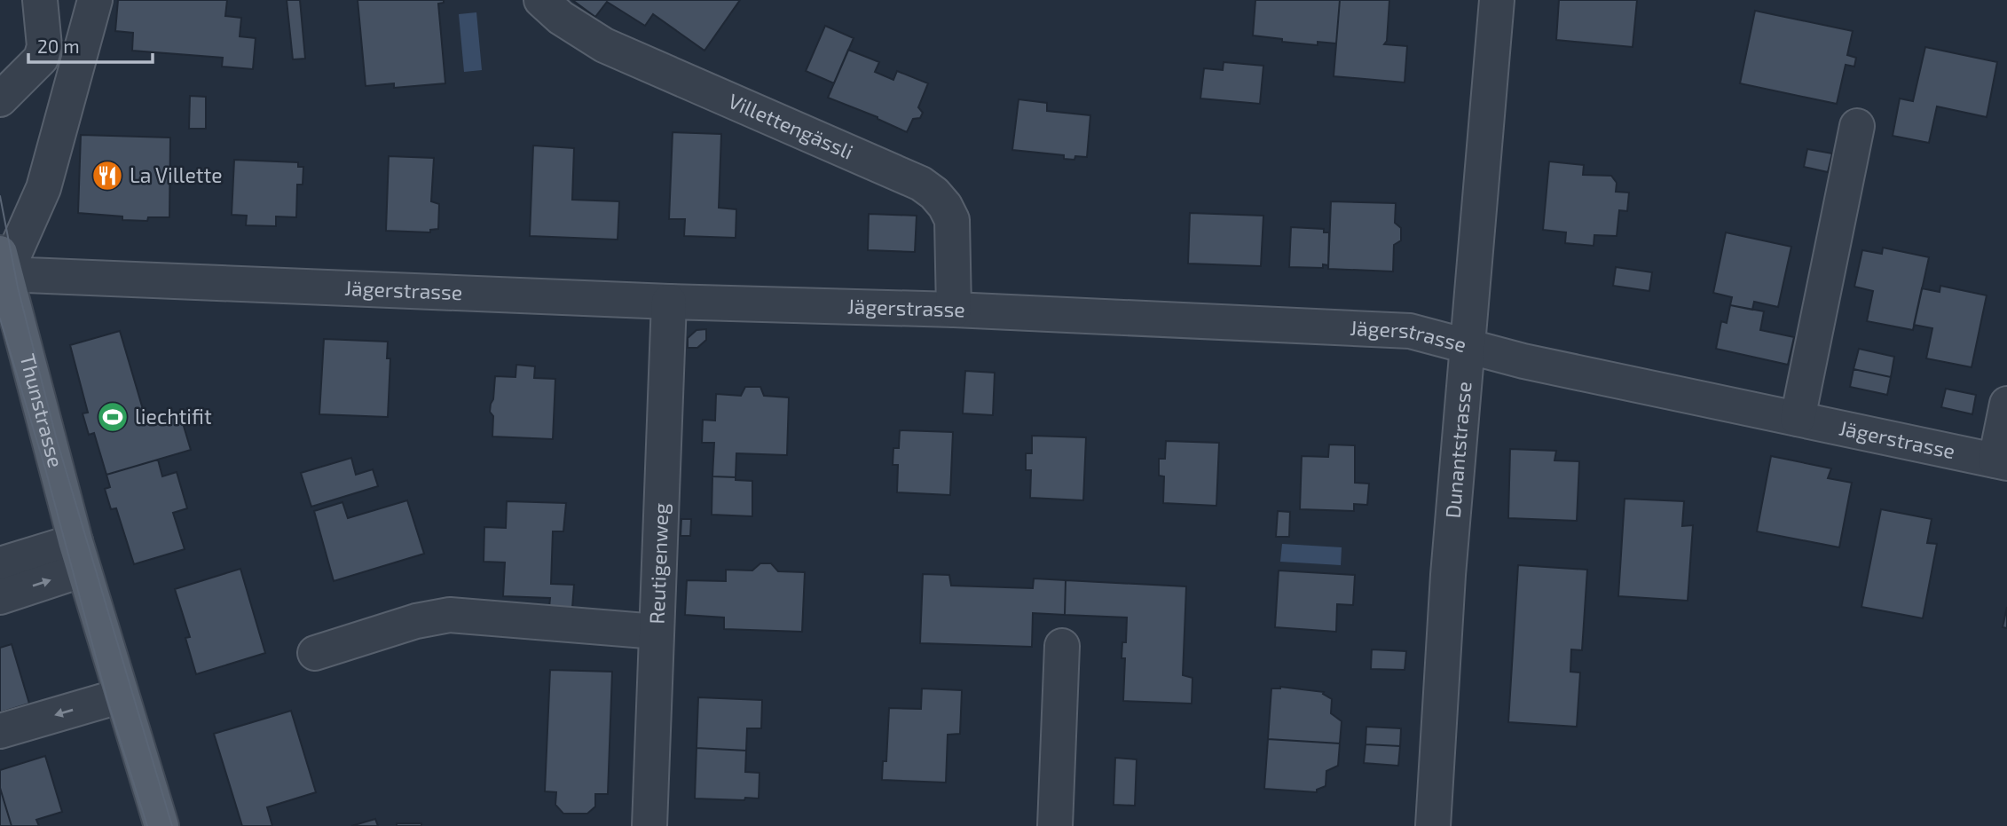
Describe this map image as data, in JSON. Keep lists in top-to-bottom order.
{
  "streets": {
    "main road": ["Thunstrasse"],
    "street": [
      "Villettengässli",
      "Jägerstrasse",
      "Dunantstrasse",
      "Reutigenweg"
    ]
  },
  "crossings": [
    ["Villettengässli", "Jägerstrasse"],
    ["Jägerstrasse", "Thunstrasse"],
    ["Jägerstrasse", "Dunantstrasse"],
    ["Jägerstrasse", "Reutigenweg"]
  ],
  "places": {
    "restaurant": ["La Villette"],
    "sports": ["liechtifit"]
  },
  "scale_bar": "20 m"
}
